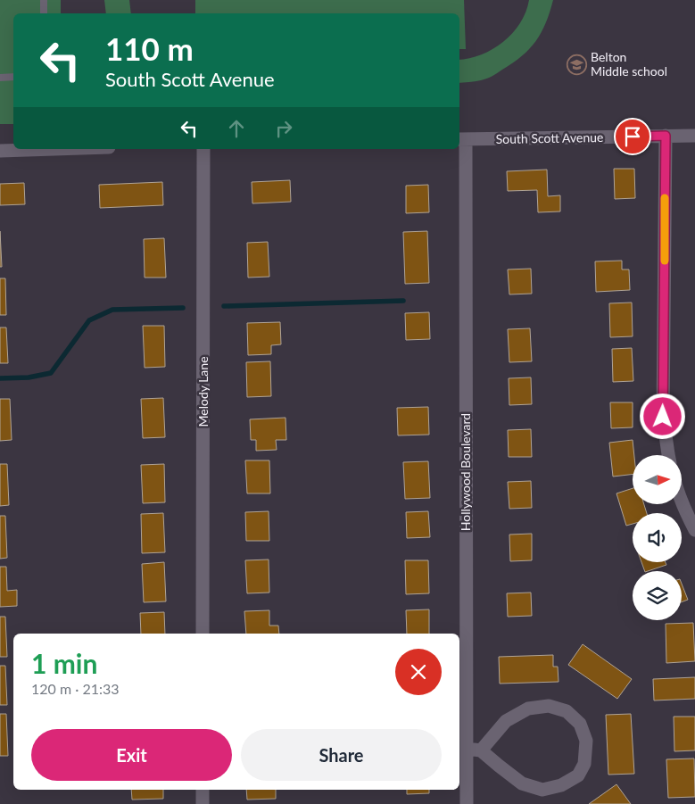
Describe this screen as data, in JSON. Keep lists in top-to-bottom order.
{
  "streets": {
    "street": ["South Scott Avenue", "Melody Lane", "Hollywood Boulevard"]
  },
  "crossings": [
    ["South Scott Avenue", "Hollywood Boulevard"]
  ],
  "places": {
    "school or university": ["Belton Middle school"]
  },
  "north": "right",
  "page": {
    "turn": ["110 m", "South Scott Avenue"],
    "heading": ["1 min", "120 m · 21:33"],
    "buttons": ["Exit", "Share"]
  }
}
